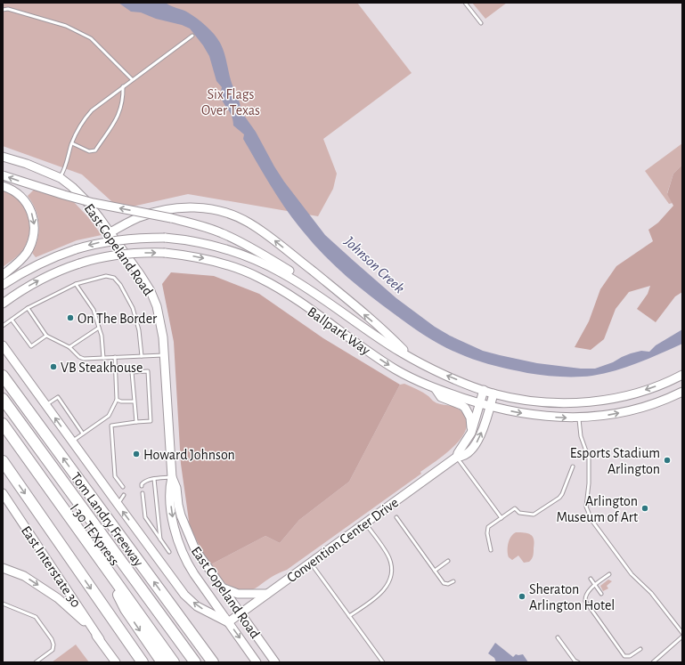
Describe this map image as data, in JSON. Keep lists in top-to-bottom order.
{
  "streets": {
    "highway": ["Tom Landry Freeway", "I 30 TEXpress"],
    "main road": [
      "East Copeland Road",
      "Ballpark Way",
      "Convention Center Drive",
      "East Interstate 30"
    ]
  },
  "crossings": [
    ["East Copeland Road", "Convention Center Drive"],
    ["Ballpark Way", "Convention Center Drive"]
  ],
  "water": ["Johnson Creek"],
  "parks": ["Six Flags Over Texas"],
  "places": [
    "On The Border",
    "VB Steakhouse",
    "Howard Johnson",
    "Esports Stadium Arlington",
    "Arlington Museum of Art",
    "Sheraton Arlington Hotel"
  ]
}
